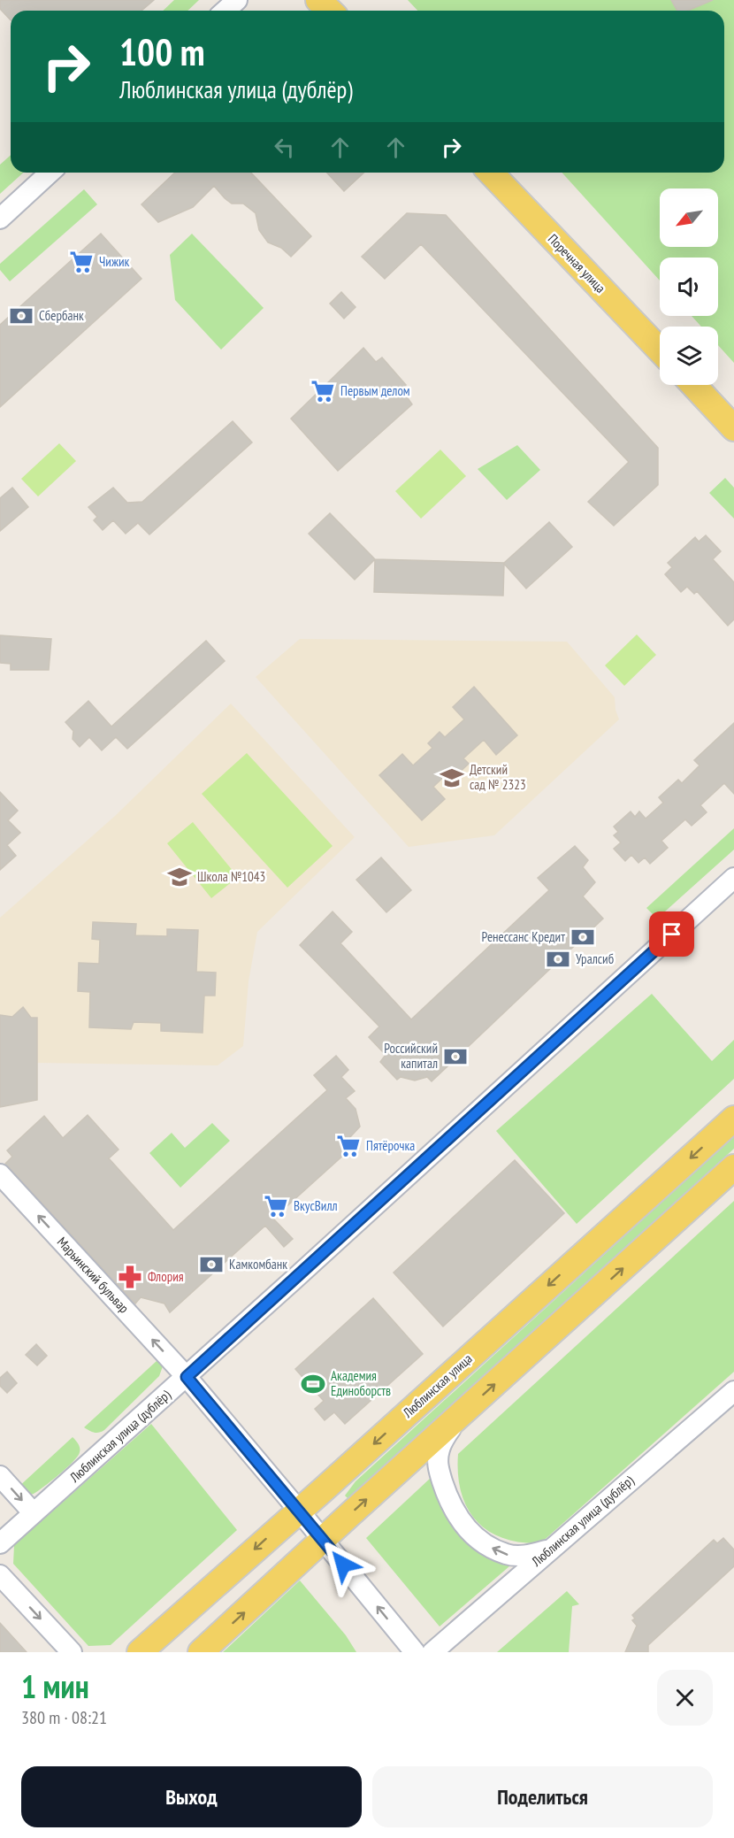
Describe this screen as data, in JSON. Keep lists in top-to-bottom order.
{
  "streets": {
    "main road": ["Поречная улица", "Люблинская улица"],
    "street": ["Марьинский бульвар", "Люблинская улица (дублёр)"]
  },
  "crossings": [
    ["Марьинский бульвар", "Люблинская улица"],
    ["Марьинский бульвар", "Люблинская улица (дублёр)"]
  ],
  "one_way": ["Марьинский бульвар"],
  "places": {
    "supermarket": [
      "Чижик",
      "Первым делом",
      "Пятёрочка",
      "ВкусВилл"
    ],
    "bank": [
      "Сбербанк",
      "Ренессанс Кредит",
      "Уралсиб",
      "Российский капитал",
      "Камкомбанк"
    ],
    "school or university": ["Детский сад № 2323", "Школа №1043"],
    "pharmacy": ["Флория"],
    "sports": ["Академия Единоборств"]
  },
  "north": "bottom left",
  "page": {
    "turn": ["100 m", "Люблинская улица (дублёр)"],
    "heading": ["1 мин", "380 m · 08:21"],
    "buttons": ["Выход", "Поделиться"]
  }
}
